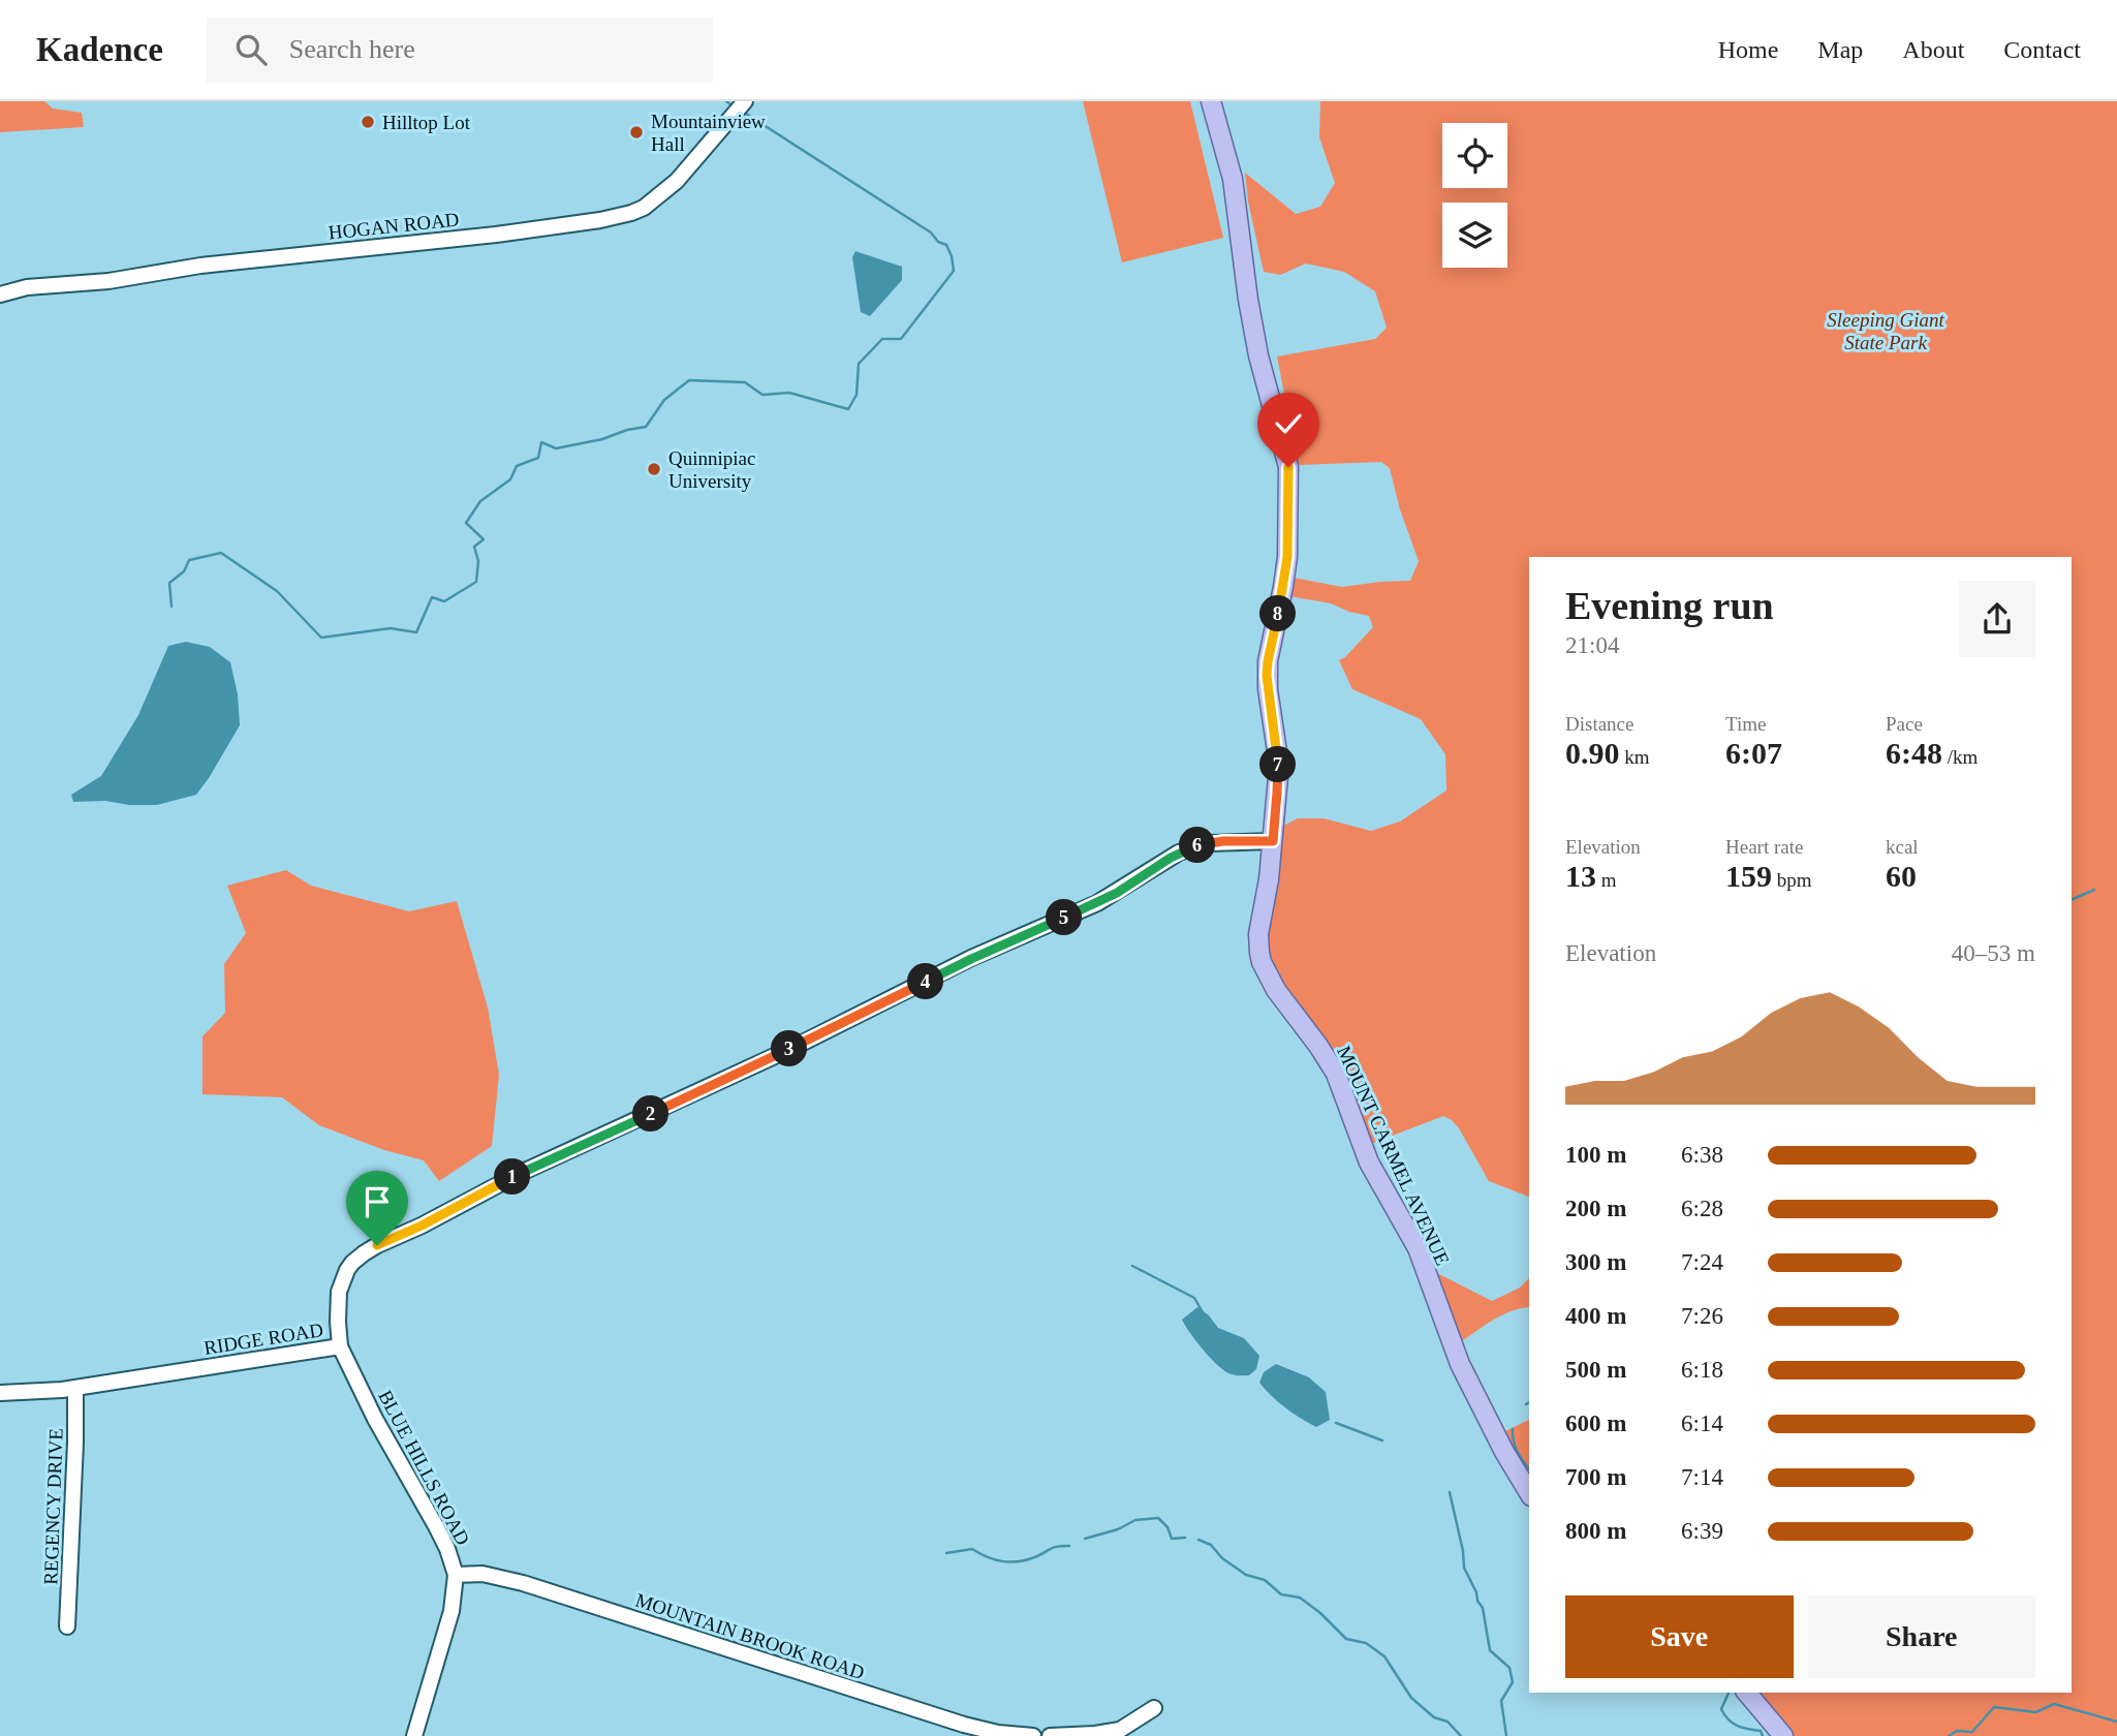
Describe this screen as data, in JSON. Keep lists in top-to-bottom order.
{
  "streets": {
    "main road": ["MOUNT CARMEL AVENUE"],
    "street": [
      "HOGAN ROAD",
      "RIDGE ROAD",
      "BLUE HILLS ROAD",
      "REGENCY DRIVE",
      "MOUNTAIN BROOK ROAD"
    ]
  },
  "crossings": [
    ["MOUNT CARMEL AVENUE", "RIDGE ROAD"],
    ["RIDGE ROAD", "BLUE HILLS ROAD"],
    ["RIDGE ROAD", "REGENCY DRIVE"],
    ["BLUE HILLS ROAD", "MOUNTAIN BROOK ROAD"]
  ],
  "parks": ["Sleeping Giant State Park"],
  "places": ["Hilltop Lot", "Mountainview Hall", "Quinnipiac University"],
  "page": {
    "header": "Kadence",
    "search": "Search here",
    "nav": [
      "Home",
      "Map",
      "About",
      "Contact"
    ],
    "heading": ["Evening run", "21:04"],
    "pins": [
      "8",
      "7",
      "6",
      "5",
      "4",
      "3",
      "2",
      "1"
    ],
    "stats": [
      ["Distance", "0.90 km"],
      ["Time", "6:07"],
      ["Pace", "6:48 /km"],
      ["Elevation", "13 m"],
      ["Heart rate", "159 bpm"],
      ["kcal", "60"]
    ],
    "chart": ["Elevation", "40–53 m"],
    "list": [
      {
        "name": "100 m",
        "note": "6:38"
      },
      {
        "name": "200 m",
        "note": "6:28"
      },
      {
        "name": "300 m",
        "note": "7:24"
      },
      {
        "name": "400 m",
        "note": "7:26"
      },
      {
        "name": "500 m",
        "note": "6:18"
      },
      {
        "name": "600 m",
        "note": "6:14"
      },
      {
        "name": "700 m",
        "note": "7:14"
      },
      {
        "name": "800 m",
        "note": "6:39"
      }
    ],
    "buttons": ["Save", "Share"]
  }
}
